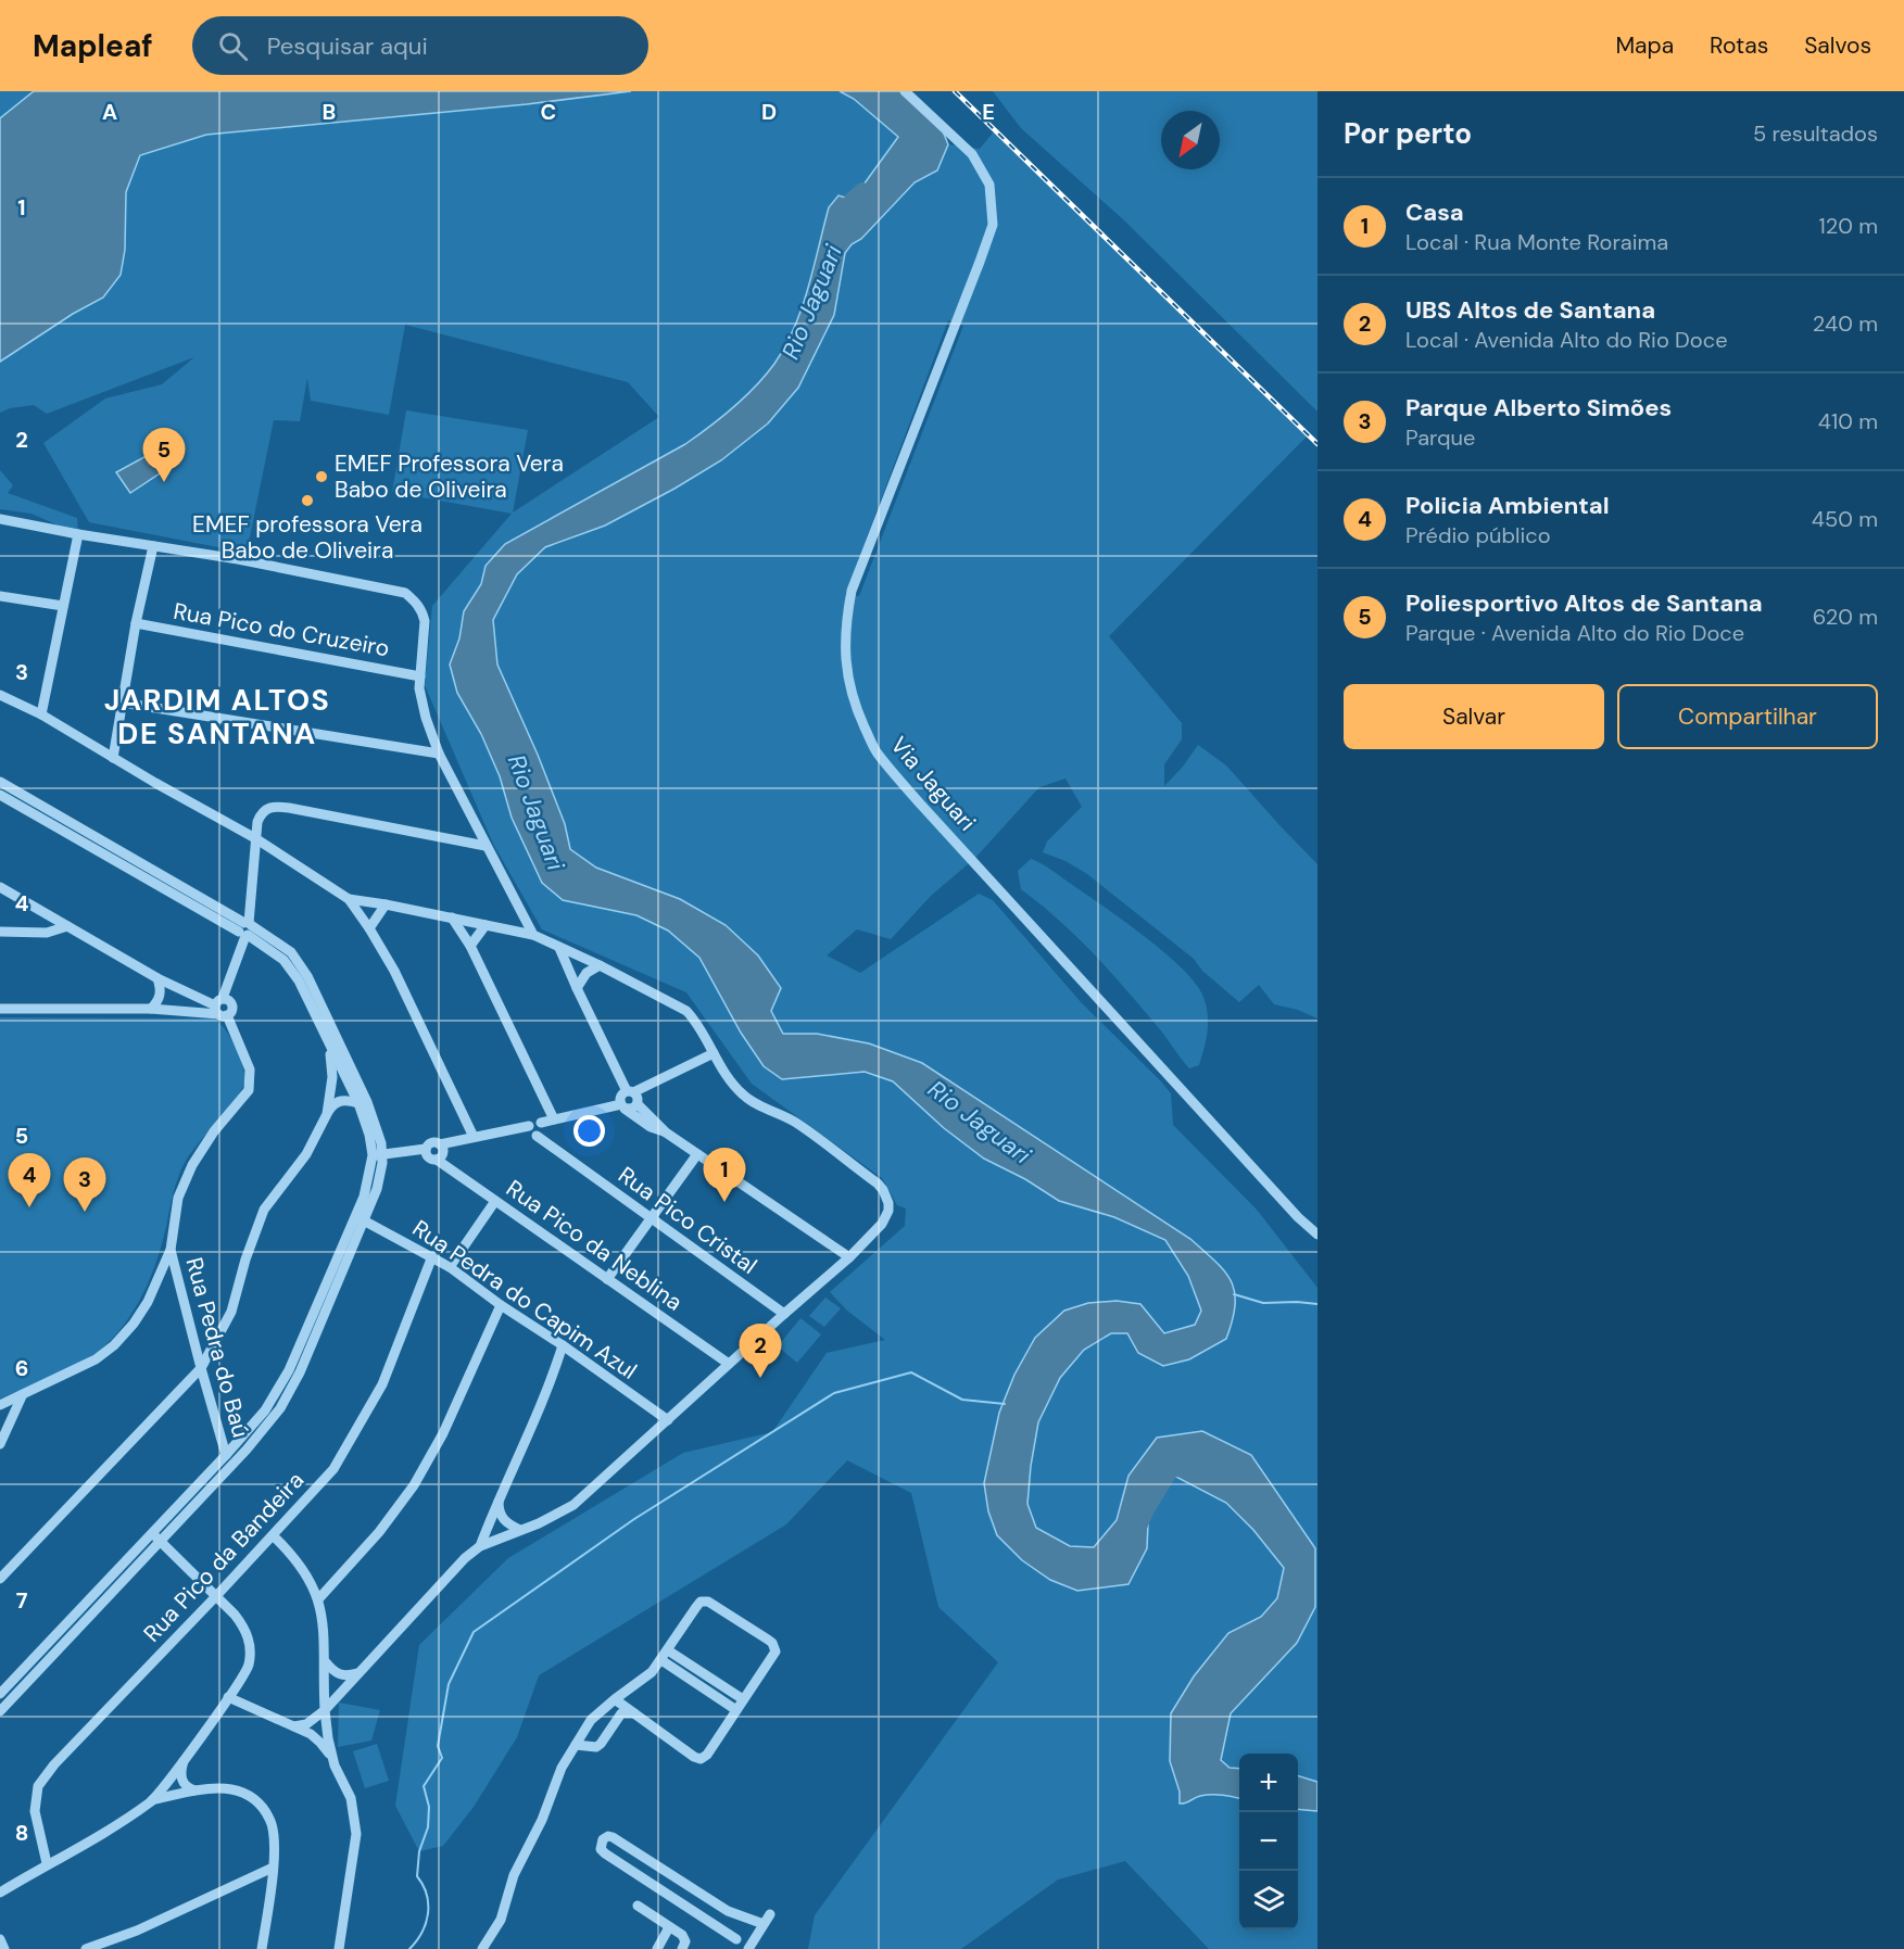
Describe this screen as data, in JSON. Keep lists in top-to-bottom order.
{
  "streets": {
    "street": [
      "Rua Pico do Cruzeiro",
      "Via Jaguari",
      "Rua Pico Cristal",
      "Rua Pico da Neblina",
      "Rua Pedra do Capim Azul",
      "Rua Pedra do Baú",
      "Rua Pico da Bandeira"
    ]
  },
  "crossings": [
    ["Rua Pedra do Capim Azul", "Rua Pico da Bandeira"]
  ],
  "districts": ["JARDIM ALTOS DE SANTANA"],
  "water": ["Rio Jaguari"],
  "places": ["EMEF Professora Vera Babo de Oliveira", "EMEF professora Vera Babo de Oliveira"],
  "north": "bottom left",
  "page": {
    "header": "Mapleaf",
    "search": "Pesquisar aqui",
    "nav": ["Mapa", "Rotas", "Salvos"],
    "heading": ["Por perto", "5 resultados"],
    "list": [
      {
        "mark": "1",
        "name": "Casa",
        "note": "Local · Rua Monte Roraima",
        "value": "120 m"
      },
      {
        "mark": "2",
        "name": "UBS Altos de Santana",
        "note": "Local · Avenida Alto do Rio Doce",
        "value": "240 m"
      },
      {
        "mark": "3",
        "name": "Parque Alberto Simões",
        "note": "Parque",
        "value": "410 m"
      },
      {
        "mark": "4",
        "name": "Policia Ambiental",
        "note": "Prédio público",
        "value": "450 m"
      },
      {
        "mark": "5",
        "name": "Poliesportivo Altos de Santana",
        "note": "Parque · Avenida Alto do Rio Doce",
        "value": "620 m"
      }
    ],
    "pins": [
      "5",
      "1",
      "4",
      "3",
      "2"
    ],
    "buttons": ["Salvar", "Compartilhar"],
    "map_buttons": ["+", "−"]
  },
  "grid": {
    "columns": [
      "A",
      "B",
      "C",
      "D",
      "E"
    ],
    "rows": [
      "1",
      "2",
      "3",
      "4",
      "5",
      "6",
      "7",
      "8"
    ]
  }
}
